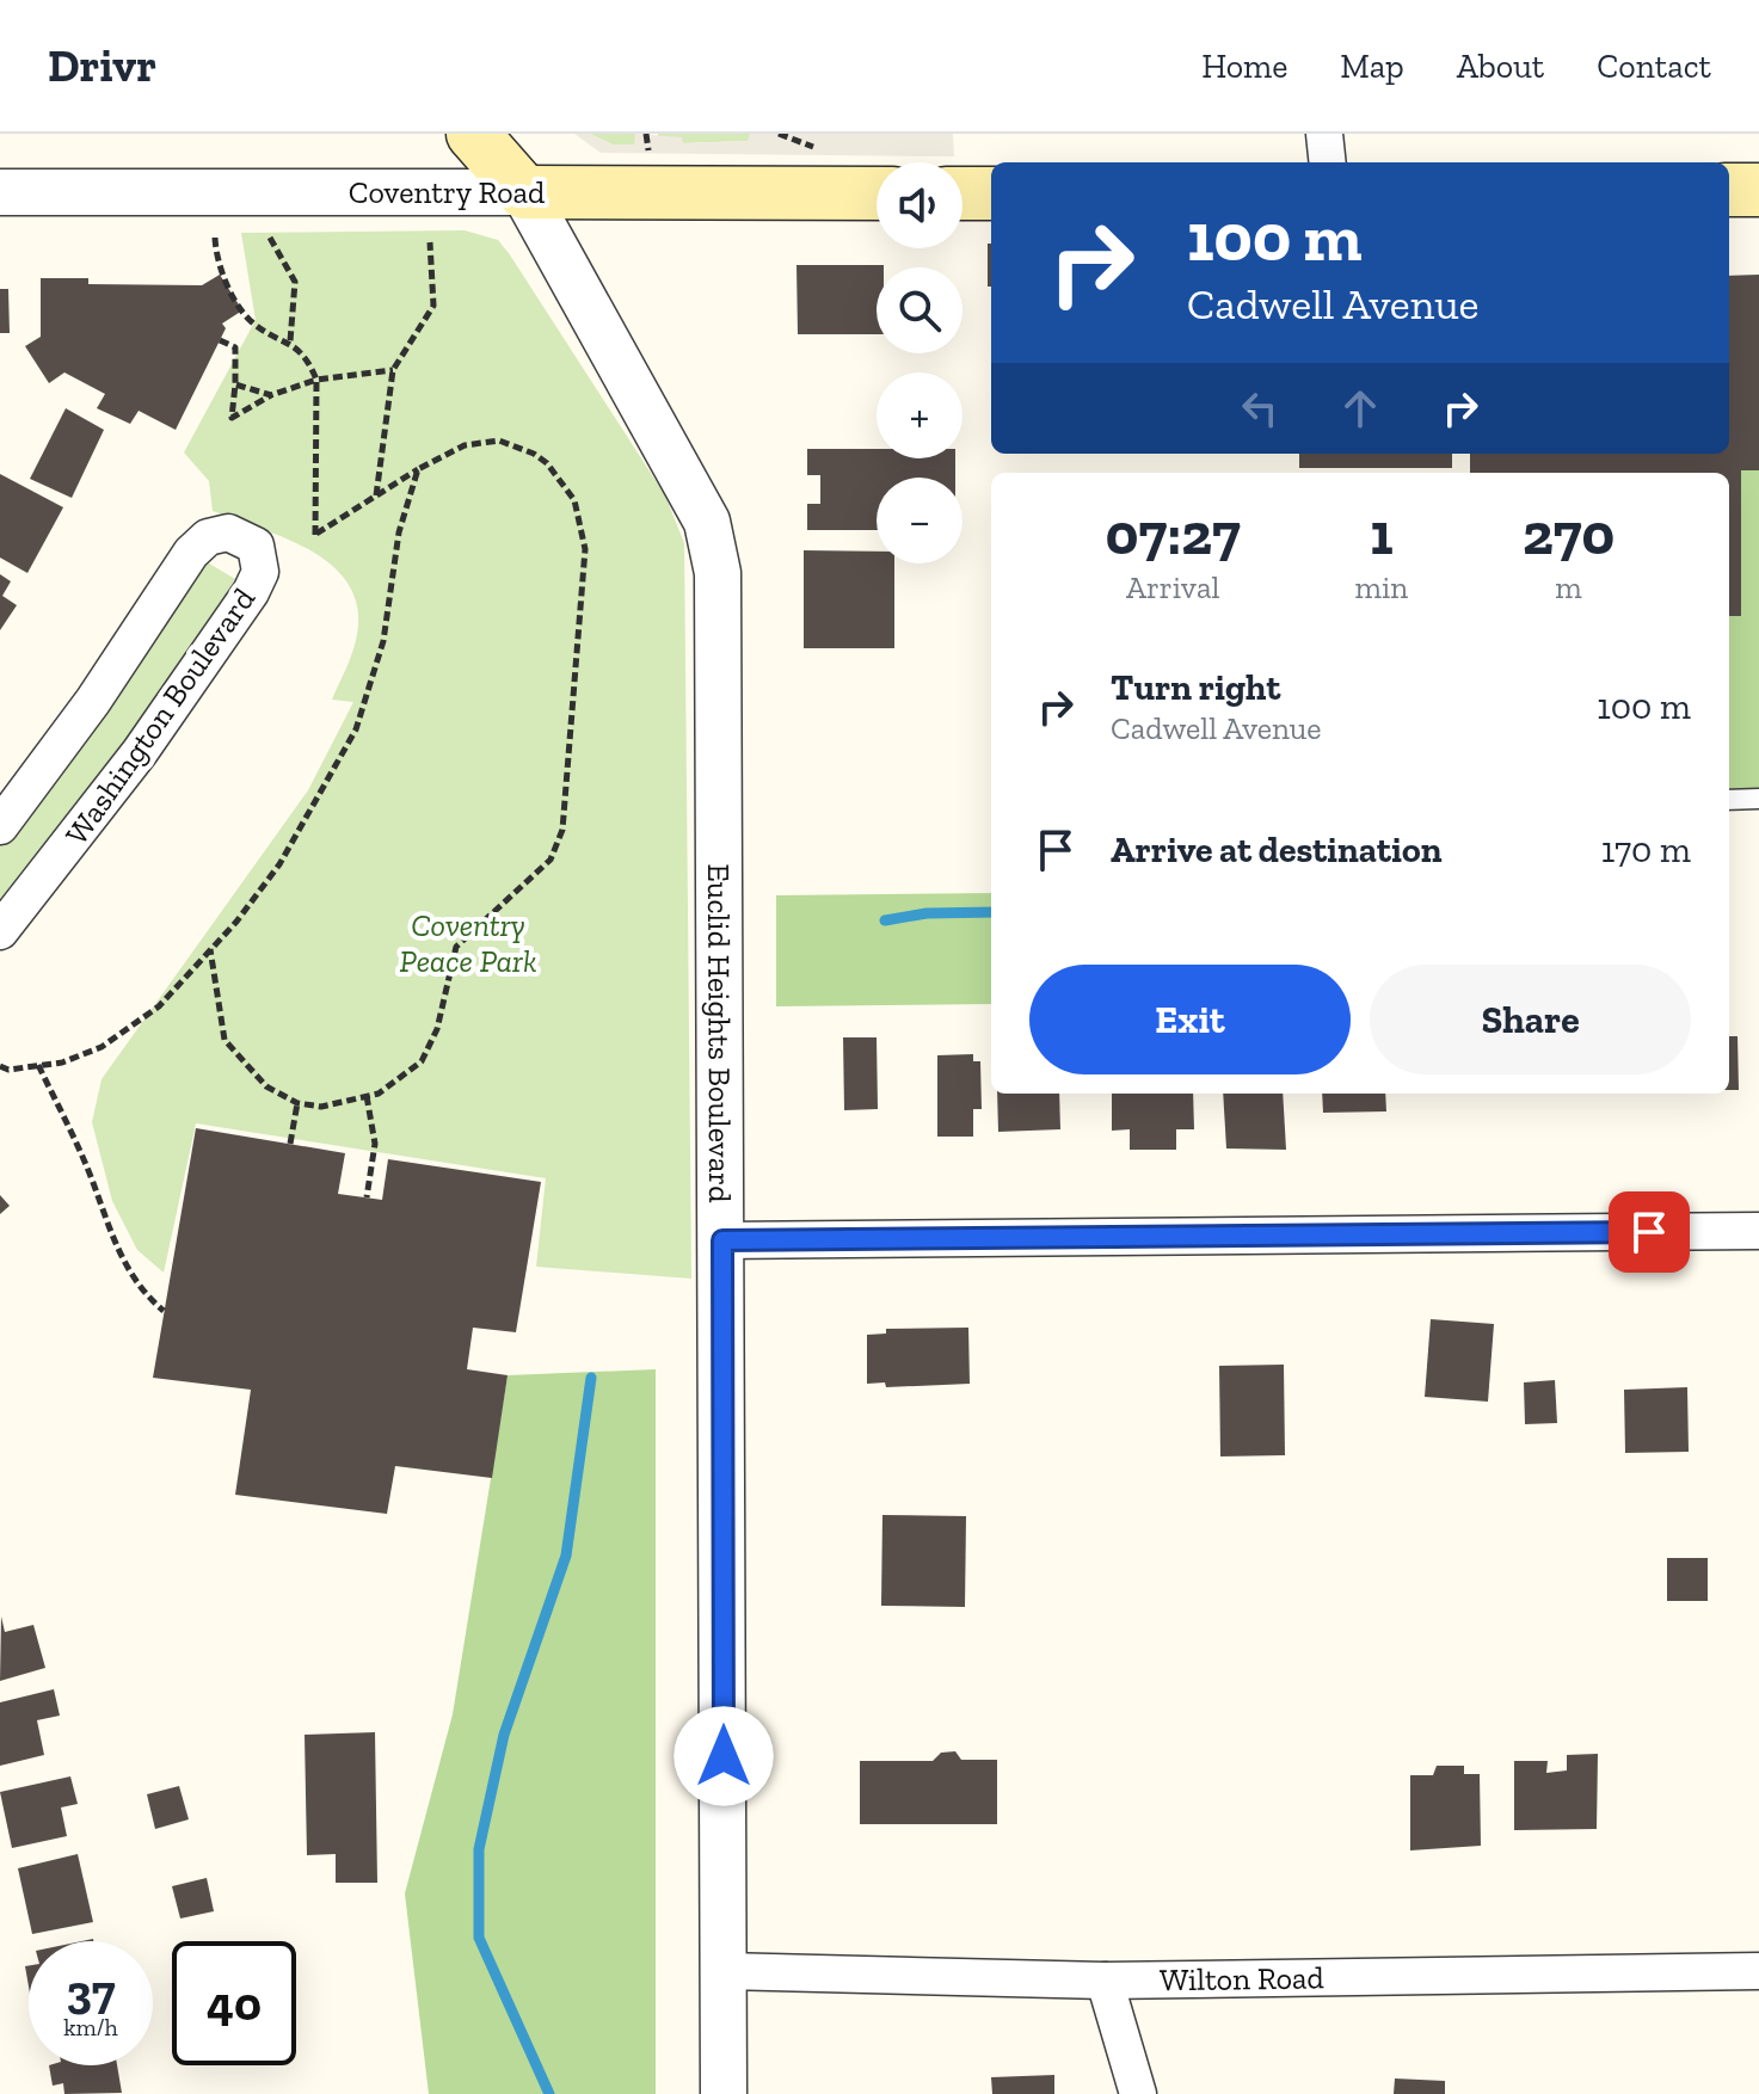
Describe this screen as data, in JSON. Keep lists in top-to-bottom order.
{
  "streets": {
    "main road": ["Coventry Road", "Euclid Heights Boulevard"],
    "street": ["Washington Boulevard", "Wilton Road"]
  },
  "crossings": [
    ["Coventry Road", "Euclid Heights Boulevard"],
    ["Euclid Heights Boulevard", "Wilton Road"]
  ],
  "parks": ["Coventry Peace Park"],
  "page": {
    "header": "Drivr",
    "nav": [
      "Home",
      "Map",
      "About",
      "Contact"
    ],
    "map_buttons": ["+", "−"],
    "turn": ["100 m", "Cadwell Avenue"],
    "eta": [
      "07:27",
      "Arrival",
      "1",
      "min",
      "270",
      "m"
    ],
    "list": [
      {
        "name": "Turn right",
        "note": "Cadwell Avenue",
        "value": "100 m"
      },
      {
        "name": "Arrive at destination",
        "value": "170 m"
      }
    ],
    "buttons": ["Exit", "Share"],
    "speed": "37 km/h",
    "limit": "40"
  }
}
